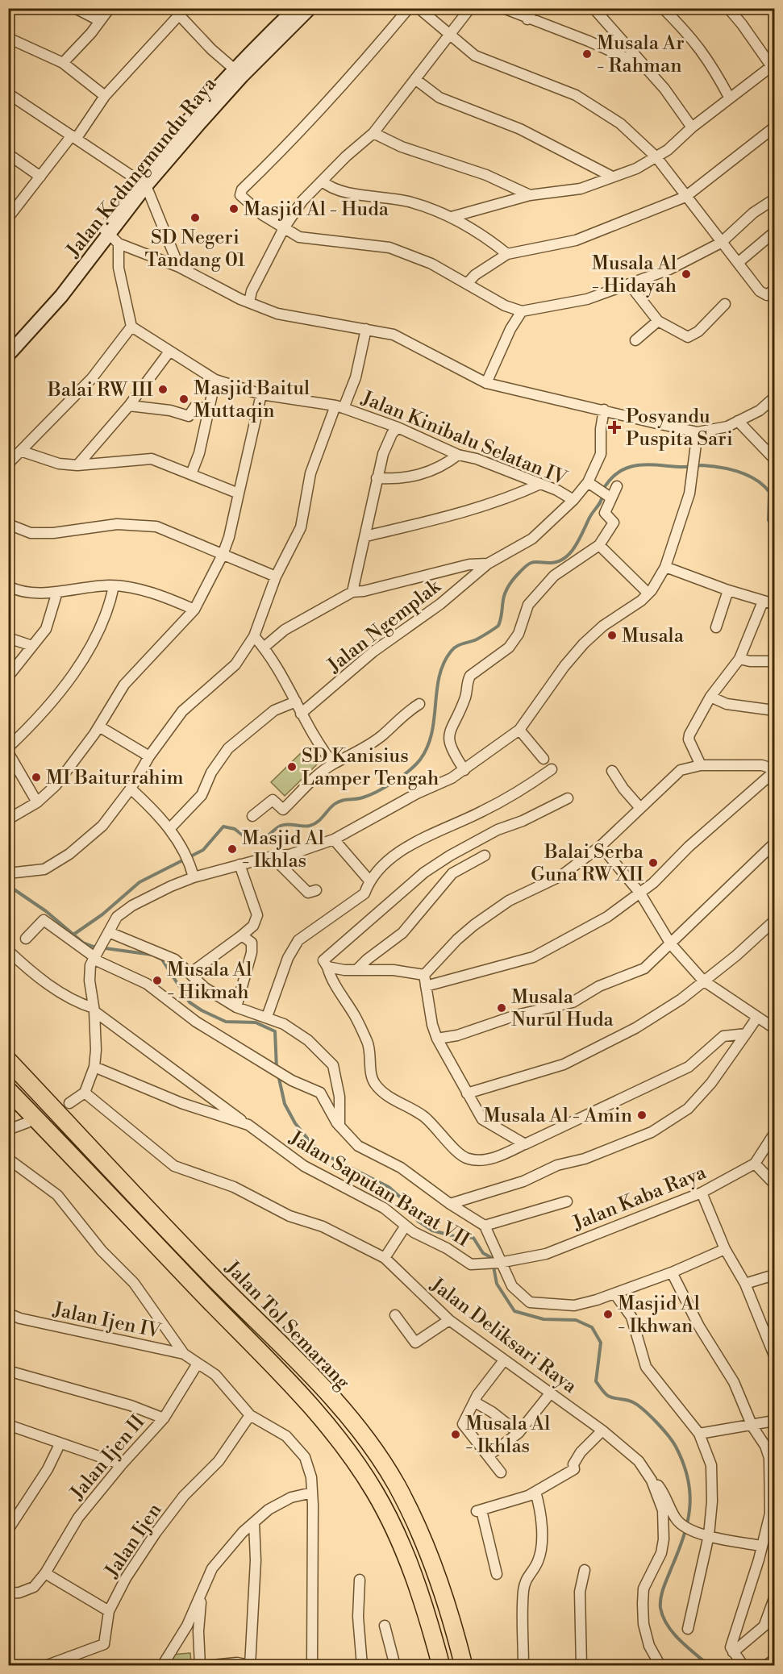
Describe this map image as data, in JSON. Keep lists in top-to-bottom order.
{
  "streets": {
    "highway": ["Jalan Tol Semarang"],
    "main road": ["Jalan Kedungmundu Raya"],
    "street": [
      "Jalan Kinibalu Selatan IV",
      "Jalan Ngemplak",
      "Jalan Saputan Barat VII",
      "Jalan Kaba Raya",
      "Jalan Ijen IV",
      "Jalan Deliksari Raya",
      "Jalan Ijen II",
      "Jalan Ijen"
    ]
  },
  "crossings": [
    ["Jalan Kinibalu Selatan IV", "Jalan Ngemplak"],
    ["Jalan Saputan Barat VII", "Jalan Kaba Raya"],
    ["Jalan Ijen IV", "Jalan Ijen II"]
  ],
  "places": {
    "other": [
      "Musala Ar - Rahman",
      "Masjid Al - Huda",
      "SD Negeri Tandang 01",
      "Musala Al - Hidayah",
      "Balai RW III",
      "Masjid Baitul Muttaqin",
      "Musala",
      "SD Kanisius Lamper Tengah",
      "MI Baiturrahim",
      "Masjid Al - Ikhlas",
      "Balai Serba Guna RW XII",
      "Musala Al - Hikmah",
      "Musala Nurul Huda",
      "Musala Al - Amin",
      "Masjid Al - Ikhwan",
      "Musala Al - Ikhlas"
    ],
    "health": ["Posyandu Puspita Sari"]
  }
}
